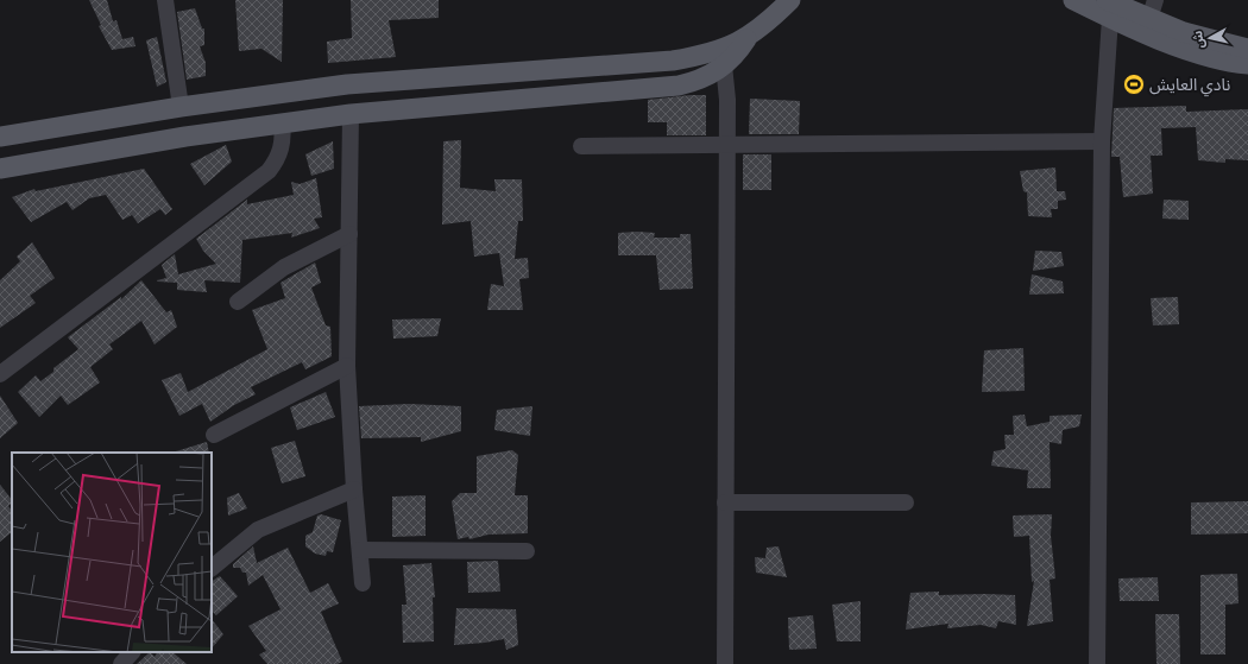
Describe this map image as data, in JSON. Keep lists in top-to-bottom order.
{
  "places": {
    "sports": ["نادي العايش"]
  },
  "north": "left"
}
